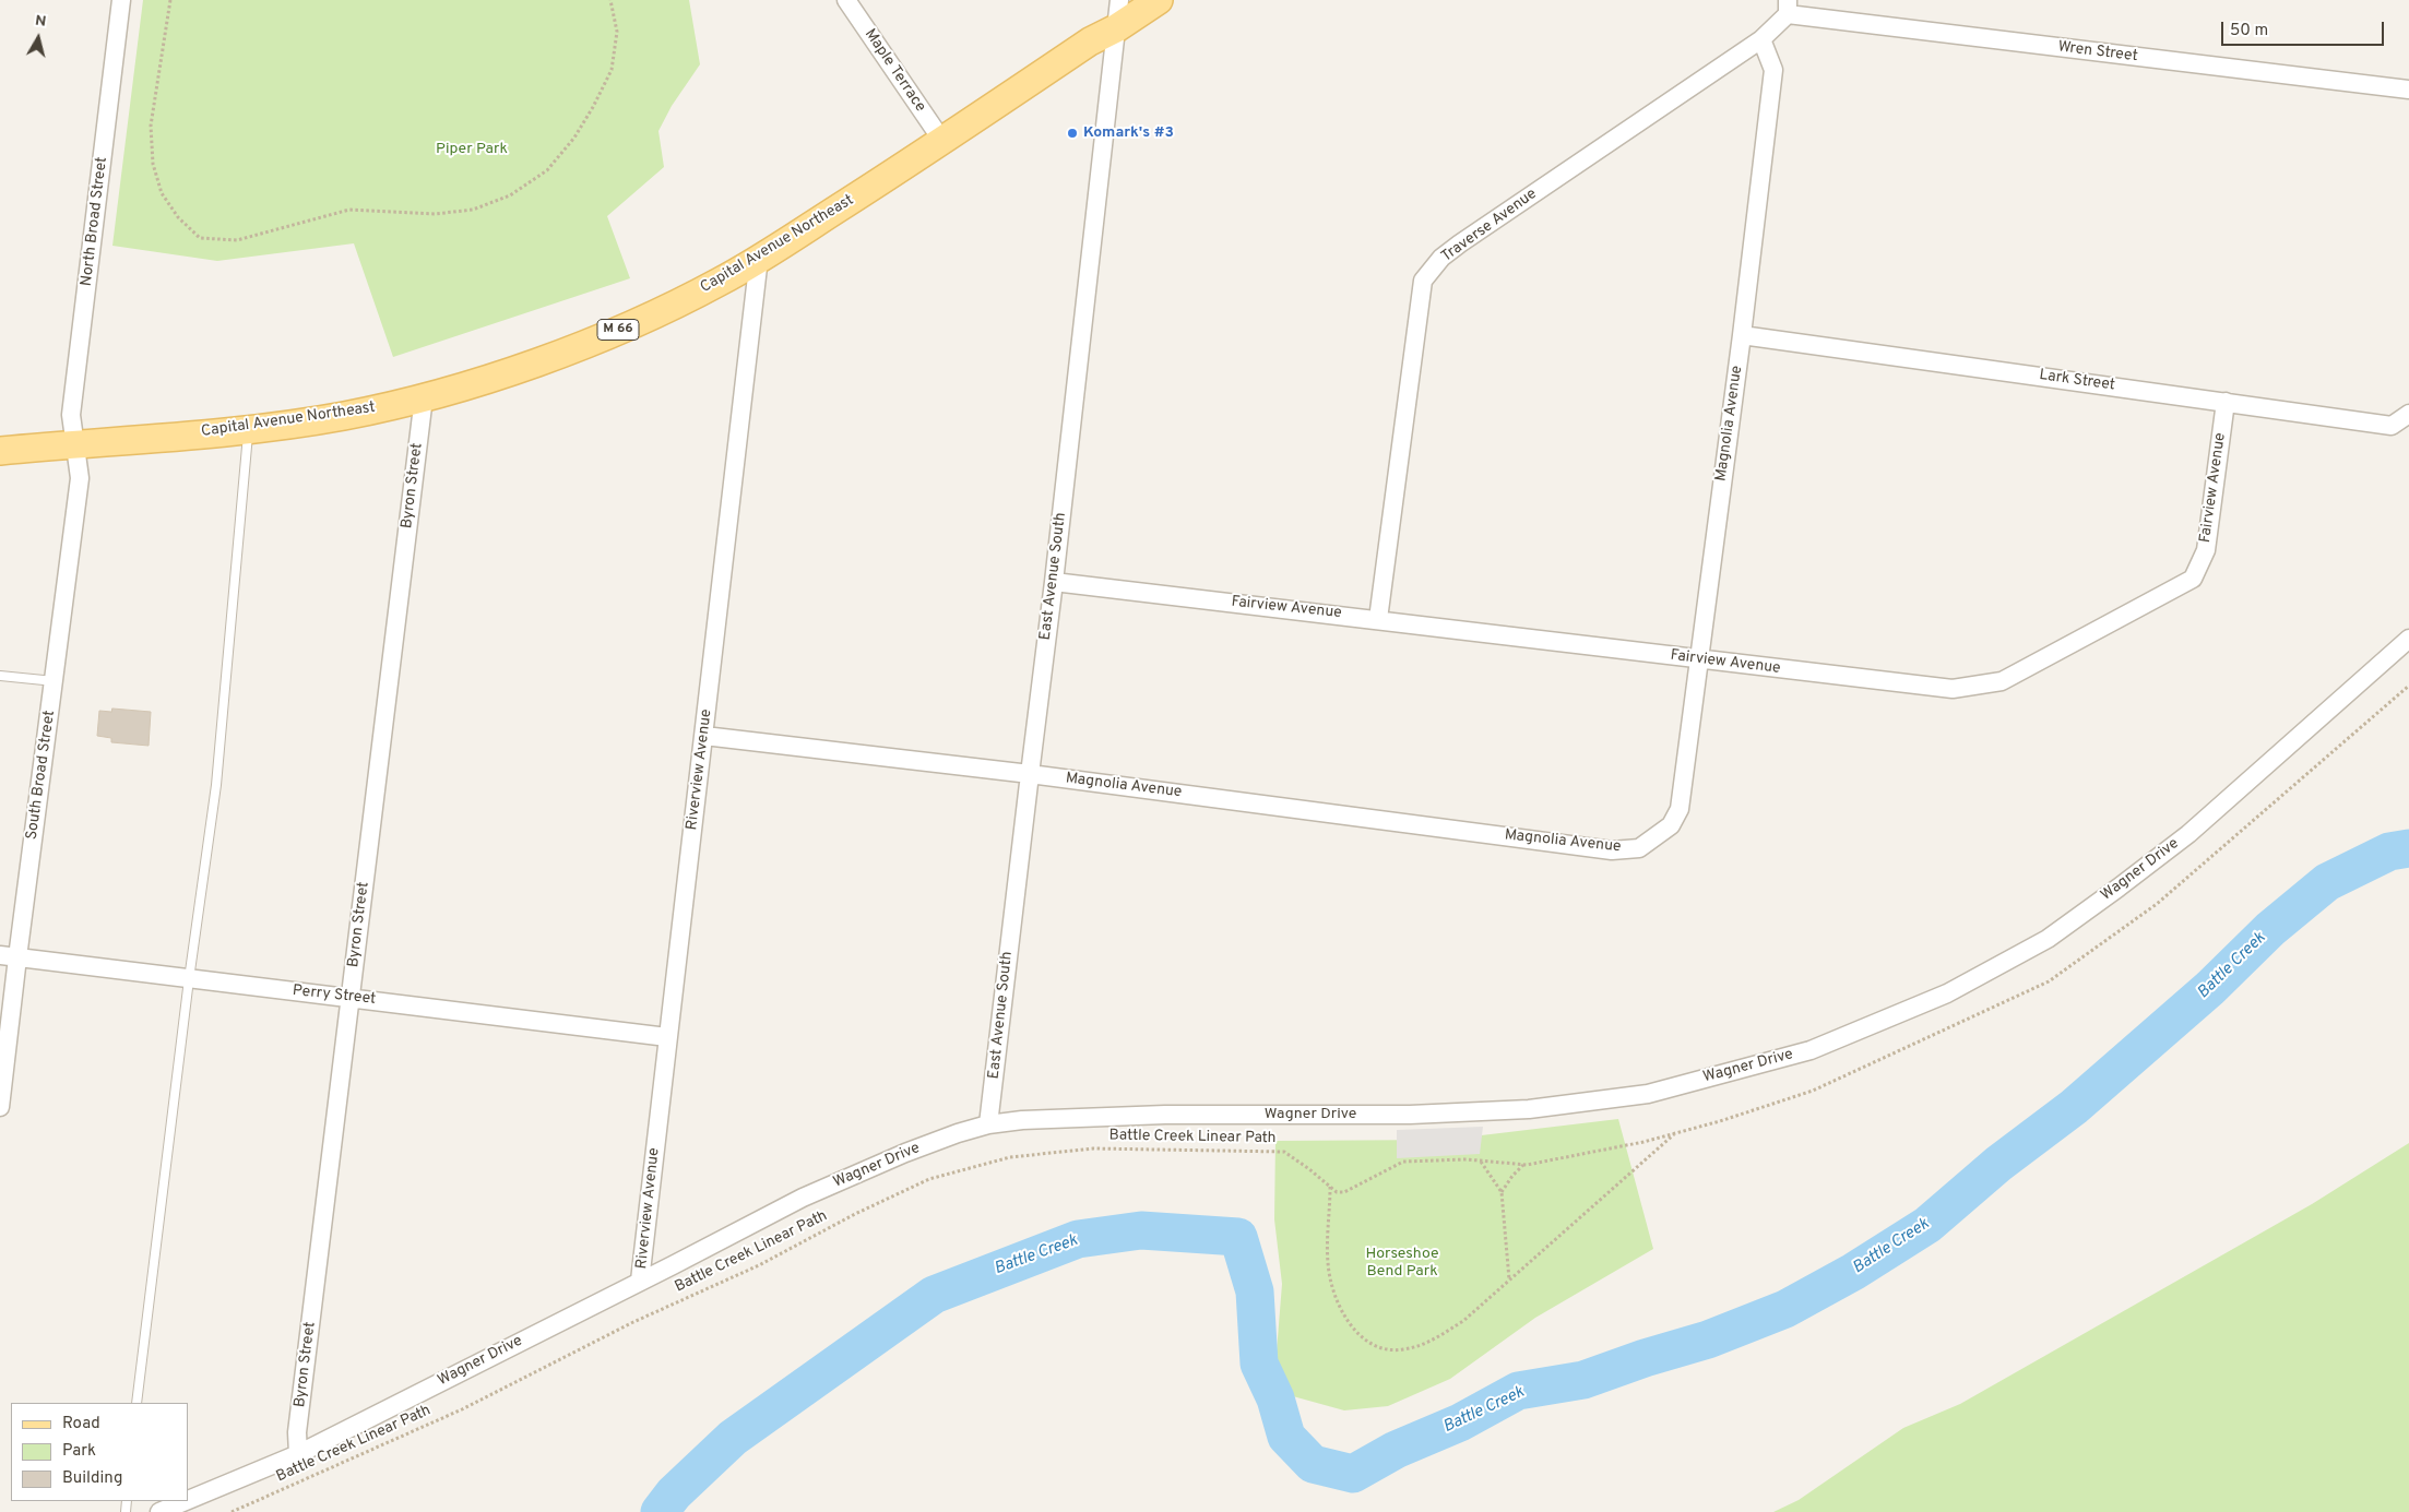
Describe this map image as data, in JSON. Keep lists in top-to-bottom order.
{
  "streets": {
    "main road": ["Capital Avenue Northeast", "M 66"],
    "street": [
      "Wren Street",
      "Maple Terrace",
      "North Broad Street",
      "Traverse Avenue",
      "Lark Street",
      "Magnolia Avenue",
      "Byron Street",
      "Fairview Avenue",
      "East Avenue South",
      "Riverview Avenue",
      "South Broad Street",
      "Wagner Drive",
      "Perry Street"
    ],
    "path": ["Battle Creek Linear Path"]
  },
  "crossings": [
    ["Maple Terrace", "Capital Avenue Northeast"],
    ["North Broad Street", "Capital Avenue Northeast"],
    ["North Broad Street", "South Broad Street"],
    ["Traverse Avenue", "Magnolia Avenue"],
    ["Traverse Avenue", "Fairview Avenue"],
    ["Capital Avenue Northeast", "Byron Street"],
    ["Capital Avenue Northeast", "East Avenue South"],
    ["Capital Avenue Northeast", "Riverview Avenue"],
    ["Capital Avenue Northeast", "South Broad Street"],
    ["Lark Street", "Magnolia Avenue"],
    ["Lark Street", "Fairview Avenue"],
    ["Magnolia Avenue", "Fairview Avenue"],
    ["Magnolia Avenue", "East Avenue South"],
    ["Magnolia Avenue", "Riverview Avenue"],
    ["Byron Street", "Wagner Drive"],
    ["Byron Street", "Perry Street"],
    ["Fairview Avenue", "East Avenue South"],
    ["East Avenue South", "Wagner Drive"],
    ["Riverview Avenue", "Wagner Drive"],
    ["Riverview Avenue", "Perry Street"],
    ["South Broad Street", "Perry Street"]
  ],
  "water": ["Battle Creek"],
  "parks": ["Piper Park", "Horseshoe Bend Park"],
  "places": ["Komark's #3"],
  "legend": ["Road", "Park", "Building"],
  "scale_bar": "50 m",
  "north": "top"
}
